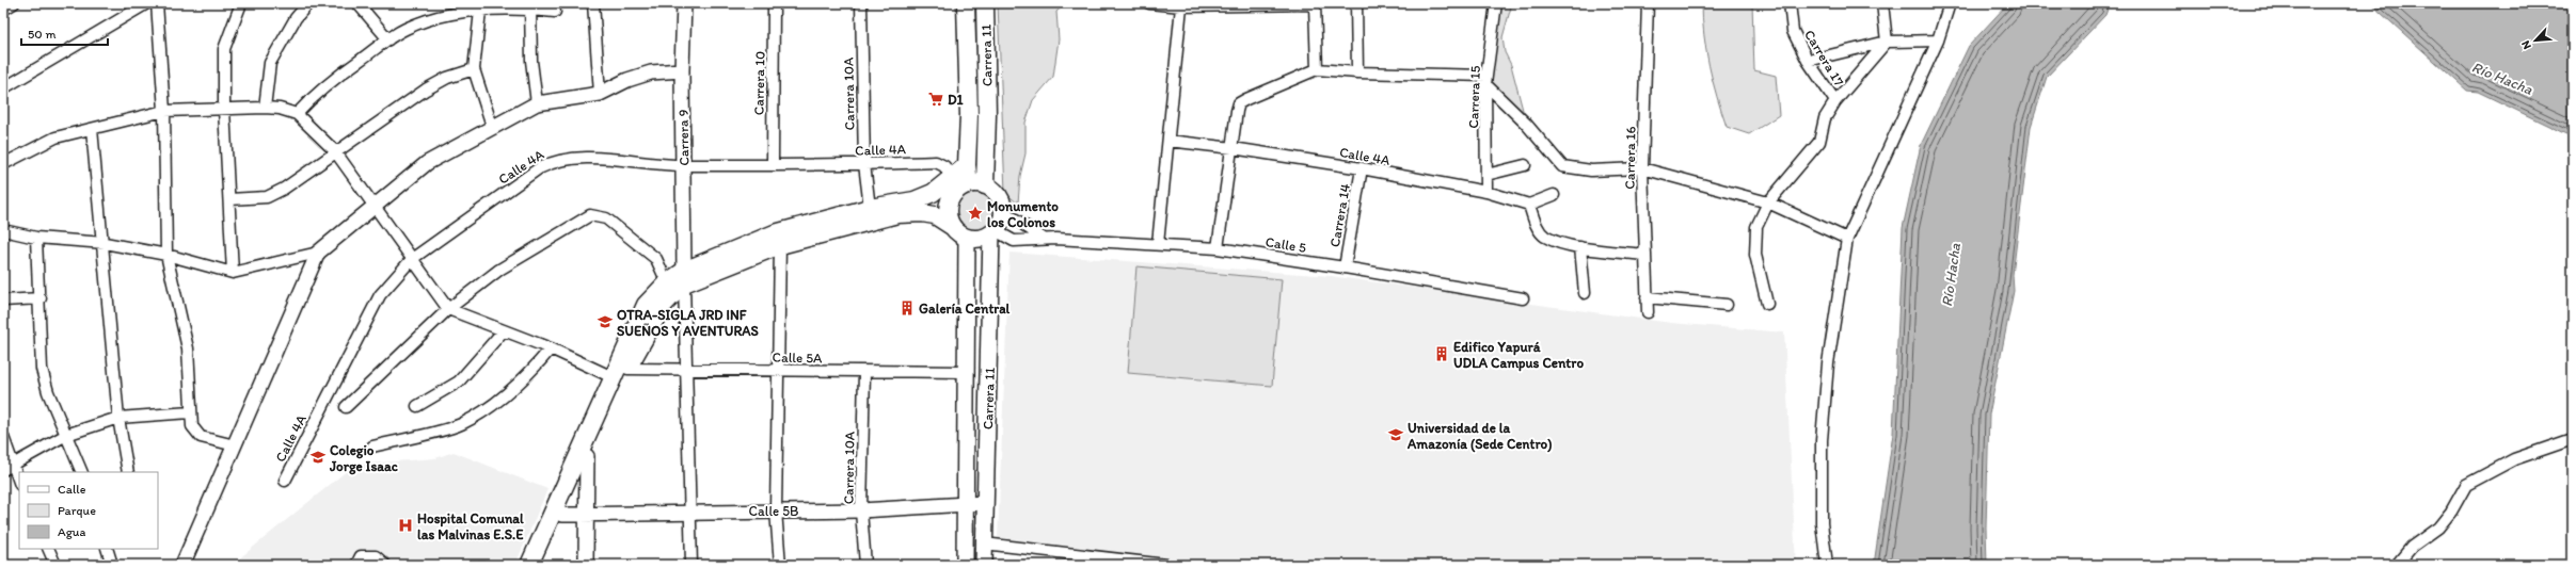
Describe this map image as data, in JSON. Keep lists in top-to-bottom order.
{
  "streets": {
    "main road": ["Carrera 11"],
    "street": [
      "Carrera 17",
      "Carrera 10",
      "Carrera 10A",
      "Carrera 15",
      "Carrera 9",
      "Calle 4A",
      "Carrera 16",
      "Carrera 14",
      "Calle 5",
      "Calle 5A",
      "Calle 5B"
    ]
  },
  "crossings": [
    ["Carrera 11", "Calle 4A"],
    ["Carrera 11", "Calle 5"],
    ["Carrera 11", "Calle 5A"],
    ["Carrera 11", "Calle 5B"],
    ["Carrera 10", "Calle 4A"],
    ["Carrera 10A", "Calle 4A"],
    ["Carrera 10A", "Calle 5A"],
    ["Carrera 10A", "Calle 5B"],
    ["Carrera 15", "Calle 4A"],
    ["Carrera 9", "Calle 4A"],
    ["Calle 4A", "Carrera 14"],
    ["Calle 4A", "Calle 5"],
    ["Carrera 14", "Calle 5"]
  ],
  "water": ["Río Hacha"],
  "places": {
    "supermarket": ["D1"],
    "place": ["Monumento los Colonos"],
    "building": ["Galería Central", "Edifico Yapurá UDLA Campus Centro"],
    "school or university": ["OTRA-SIGLA JRD INF SUEÑOS Y AVENTURAS", "Universidad de la Amazonía (Sede Centro)", "Colegio Jorge Isaac"],
    "hospital": ["Hospital Comunal las Malvinas E.S.E"]
  },
  "legend": ["Calle", "Parque", "Agua"],
  "scale_bar": "50 m",
  "north": "bottom left"
}
